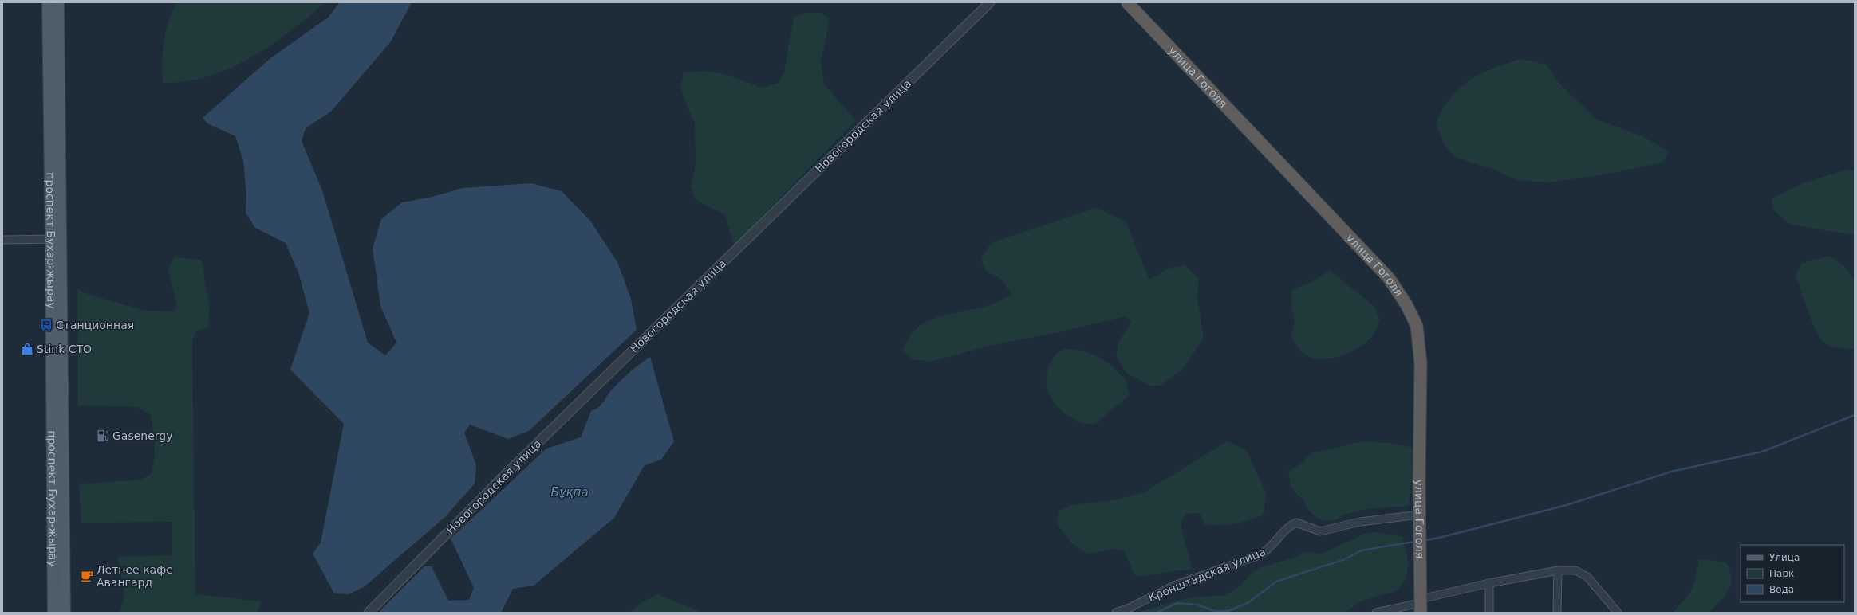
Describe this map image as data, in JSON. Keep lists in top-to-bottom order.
{
  "streets": {
    "highway": ["улица Гоголя"],
    "main road": ["проспект Бухар-жырау"],
    "street": ["Новогородская улица", "Кронштадская улица"]
  },
  "crossings": [
    ["улица Гоголя", "Кронштадская улица"]
  ],
  "water": ["Бұқпа"],
  "places": {
    "bus stop": ["Станционная"],
    "shop": ["Stink СТО"],
    "fuel station": ["Gasenergy"],
    "cafe": ["Летнее кафе Авангард"]
  },
  "legend": ["Улица", "Парк", "Вода"]
}
